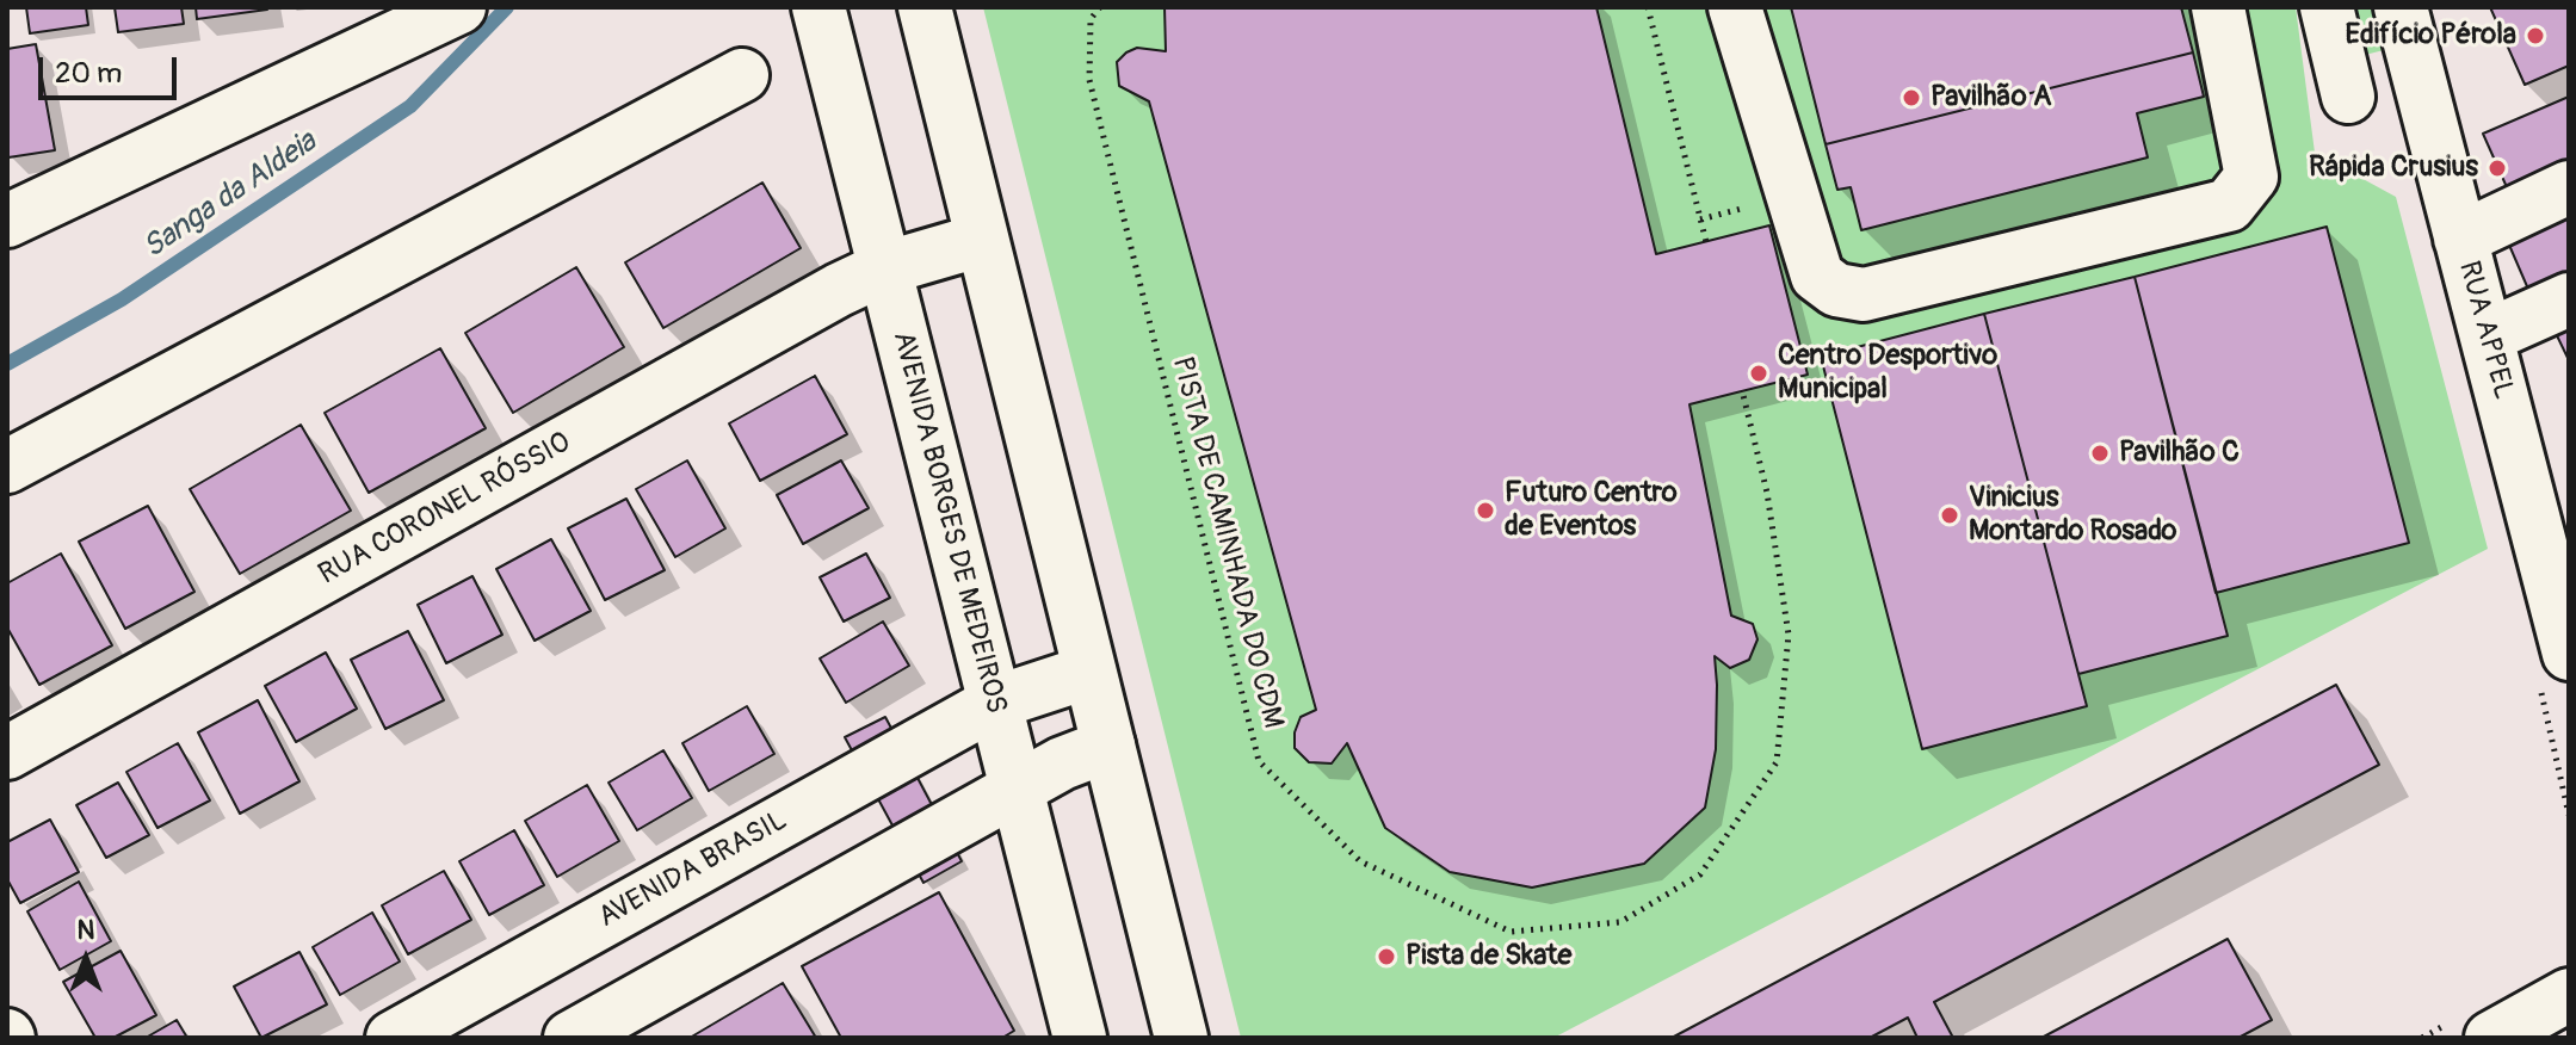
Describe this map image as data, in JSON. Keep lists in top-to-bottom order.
{
  "streets": {
    "main road": [
      "RUA APPEL",
      "RUA CORONEL RÓSSIO",
      "AVENIDA BORGES DE MEDEIROS",
      "AVENIDA BRASIL"
    ],
    "path": ["PISTA DE CAMINHADA DO CDM"]
  },
  "crossings": [
    ["RUA CORONEL RÓSSIO", "AVENIDA BORGES DE MEDEIROS"],
    ["AVENIDA BORGES DE MEDEIROS", "AVENIDA BRASIL"]
  ],
  "water": ["Sanga da Aldeia"],
  "places": [
    "Edifício Pérola",
    "Pavilhão A",
    "Rápida Crusius",
    "Centro Desportivo Municipal",
    "Pavilhão C",
    "Futuro Centro de Eventos",
    "Vinicius Montardo Rosado",
    "Pista de Skate"
  ],
  "scale_bar": "20 m",
  "north": "top"
}
